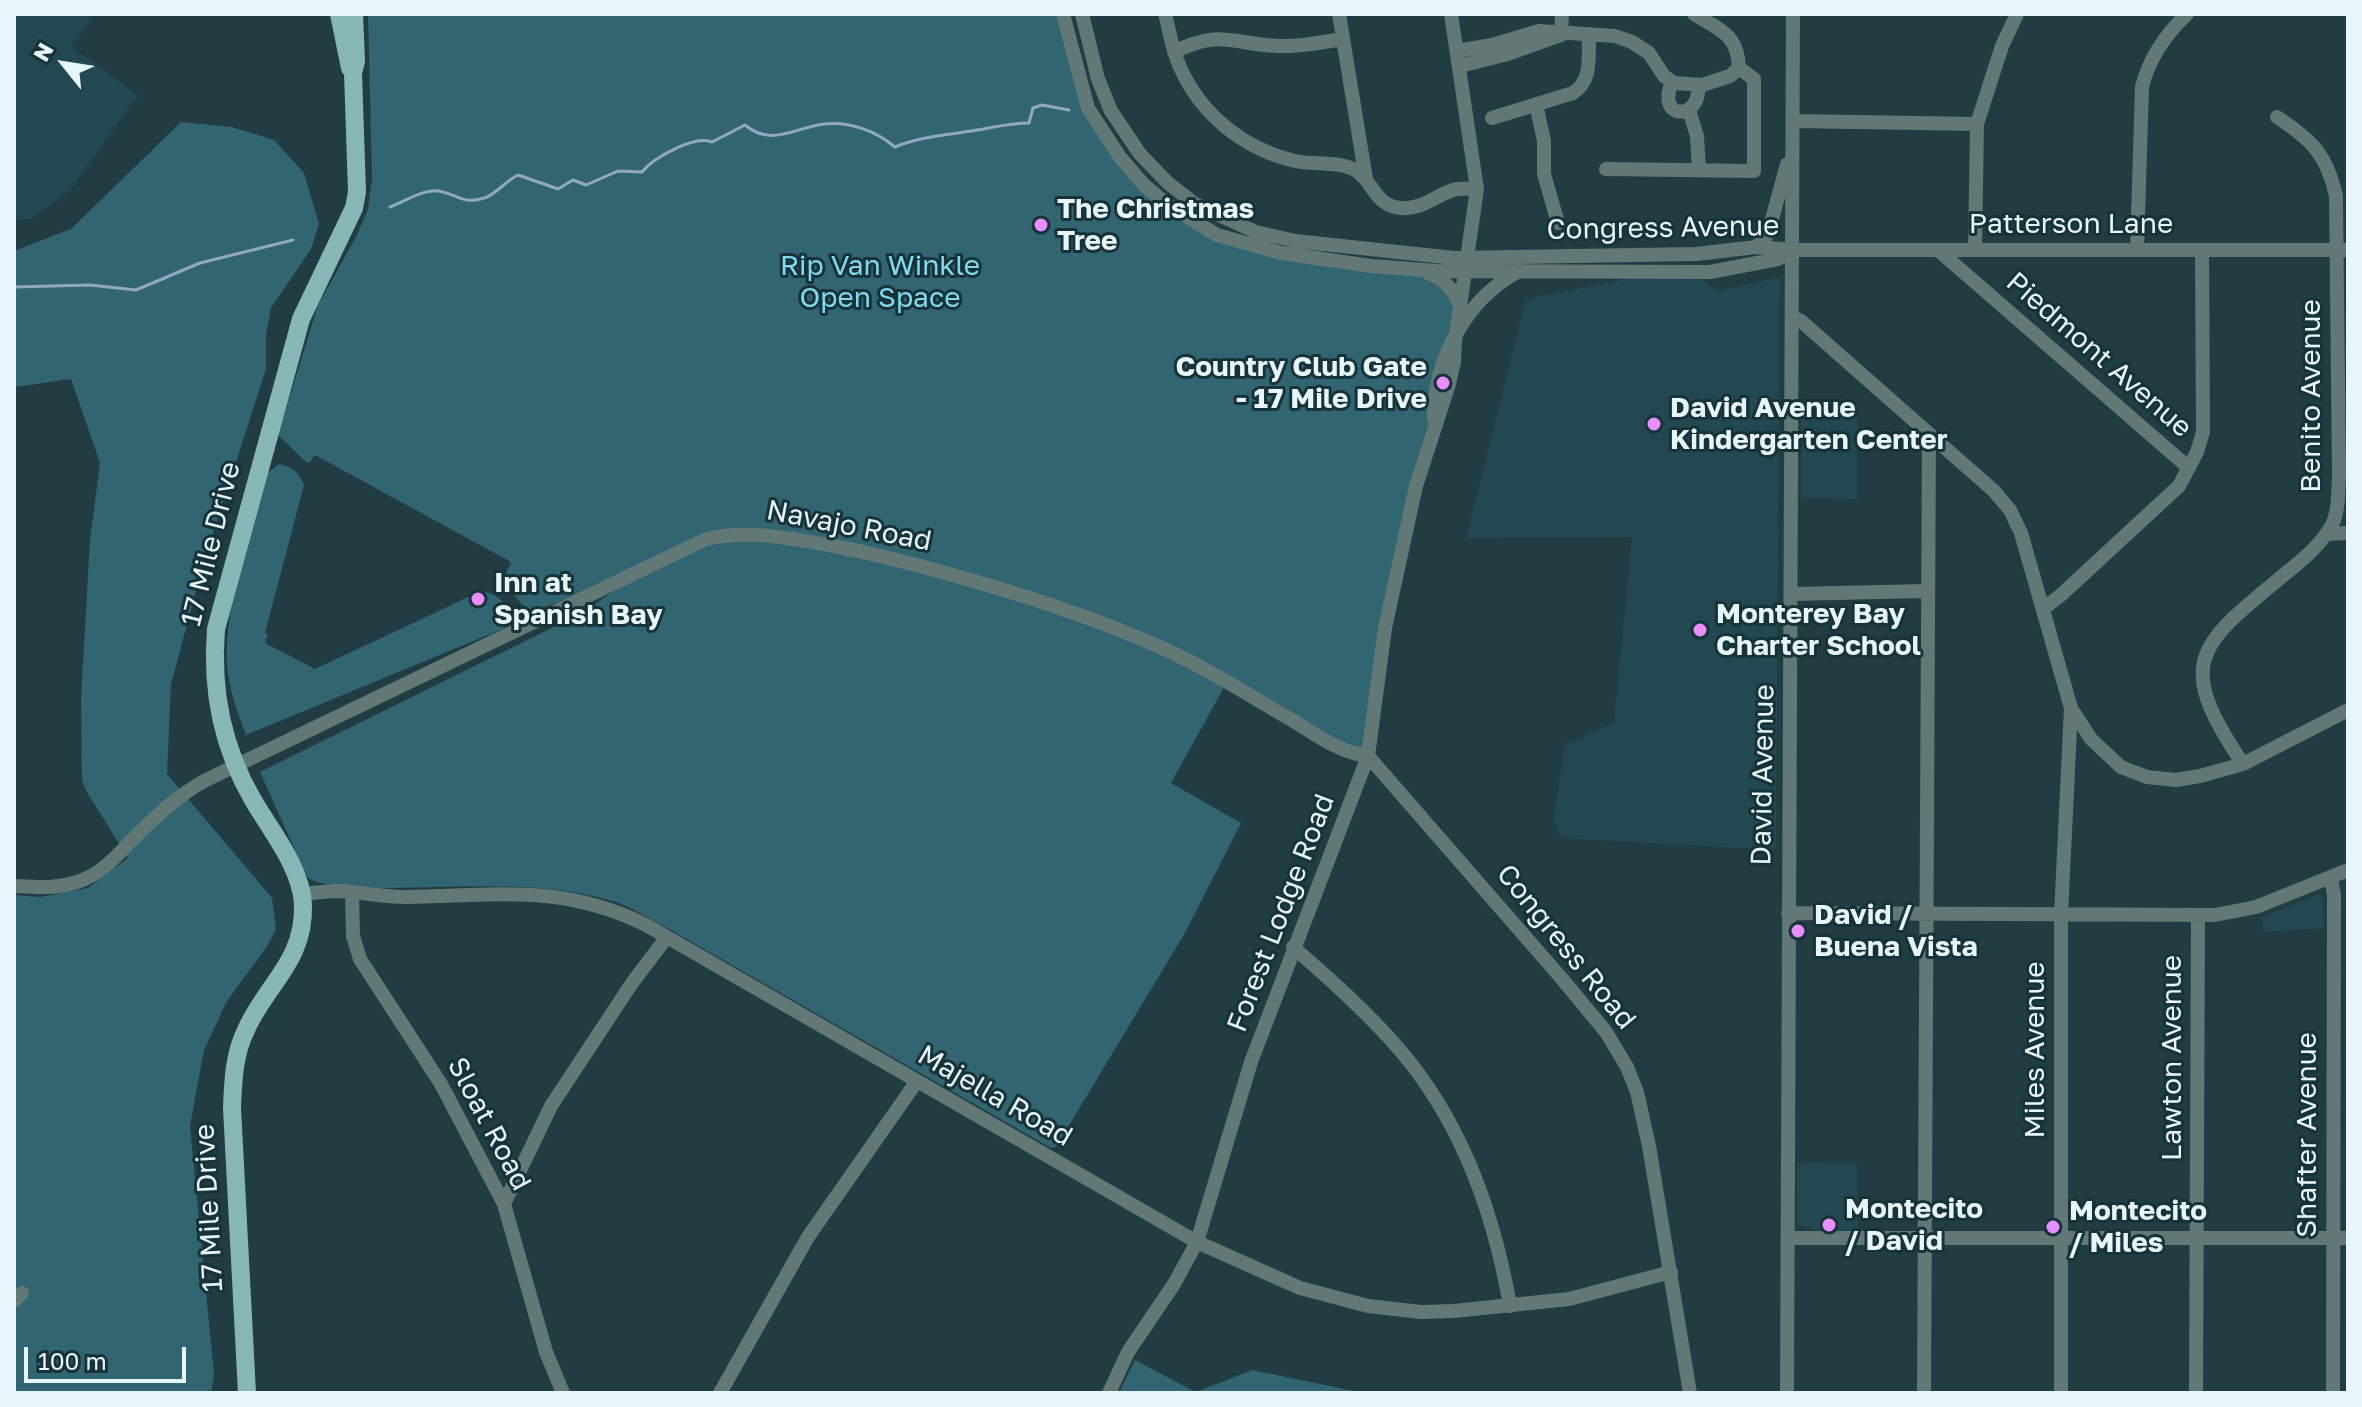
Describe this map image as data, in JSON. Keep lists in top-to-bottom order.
{
  "streets": {
    "main road": ["17 Mile Drive"],
    "street": [
      "Patterson Lane",
      "Congress Avenue",
      "Piedmont Avenue",
      "Benito Avenue",
      "Navajo Road",
      "David Avenue",
      "Forest Lodge Road",
      "Congress Road",
      "Miles Avenue",
      "Lawton Avenue",
      "Majella Road",
      "Sloat Road",
      "Shafter Avenue"
    ]
  },
  "crossings": [
    ["Patterson Lane", "Congress Avenue"],
    ["Patterson Lane", "Piedmont Avenue"],
    ["Patterson Lane", "Benito Avenue"],
    ["Patterson Lane", "David Avenue"],
    ["Congress Avenue", "David Avenue"],
    ["Congress Avenue", "Forest Lodge Road"],
    ["Navajo Road", "17 Mile Drive"],
    ["Navajo Road", "Forest Lodge Road"],
    ["Navajo Road", "Congress Road"],
    ["17 Mile Drive", "Majella Road"],
    ["Forest Lodge Road", "Congress Road"],
    ["Forest Lodge Road", "Majella Road"],
    ["Congress Road", "Majella Road"],
    ["Majella Road", "Sloat Road"]
  ],
  "parks": ["Rip Van Winkle Open Space"],
  "places": [
    "The Christmas Tree",
    "Country Club Gate - 17 Mile Drive",
    "David Avenue Kindergarten Center",
    "Inn at Spanish Bay",
    "Monterey Bay Charter School",
    "David / Buena Vista",
    "Montecito / David",
    "Montecito / Miles"
  ],
  "scale_bar": "100 m",
  "north": "top left"
}
